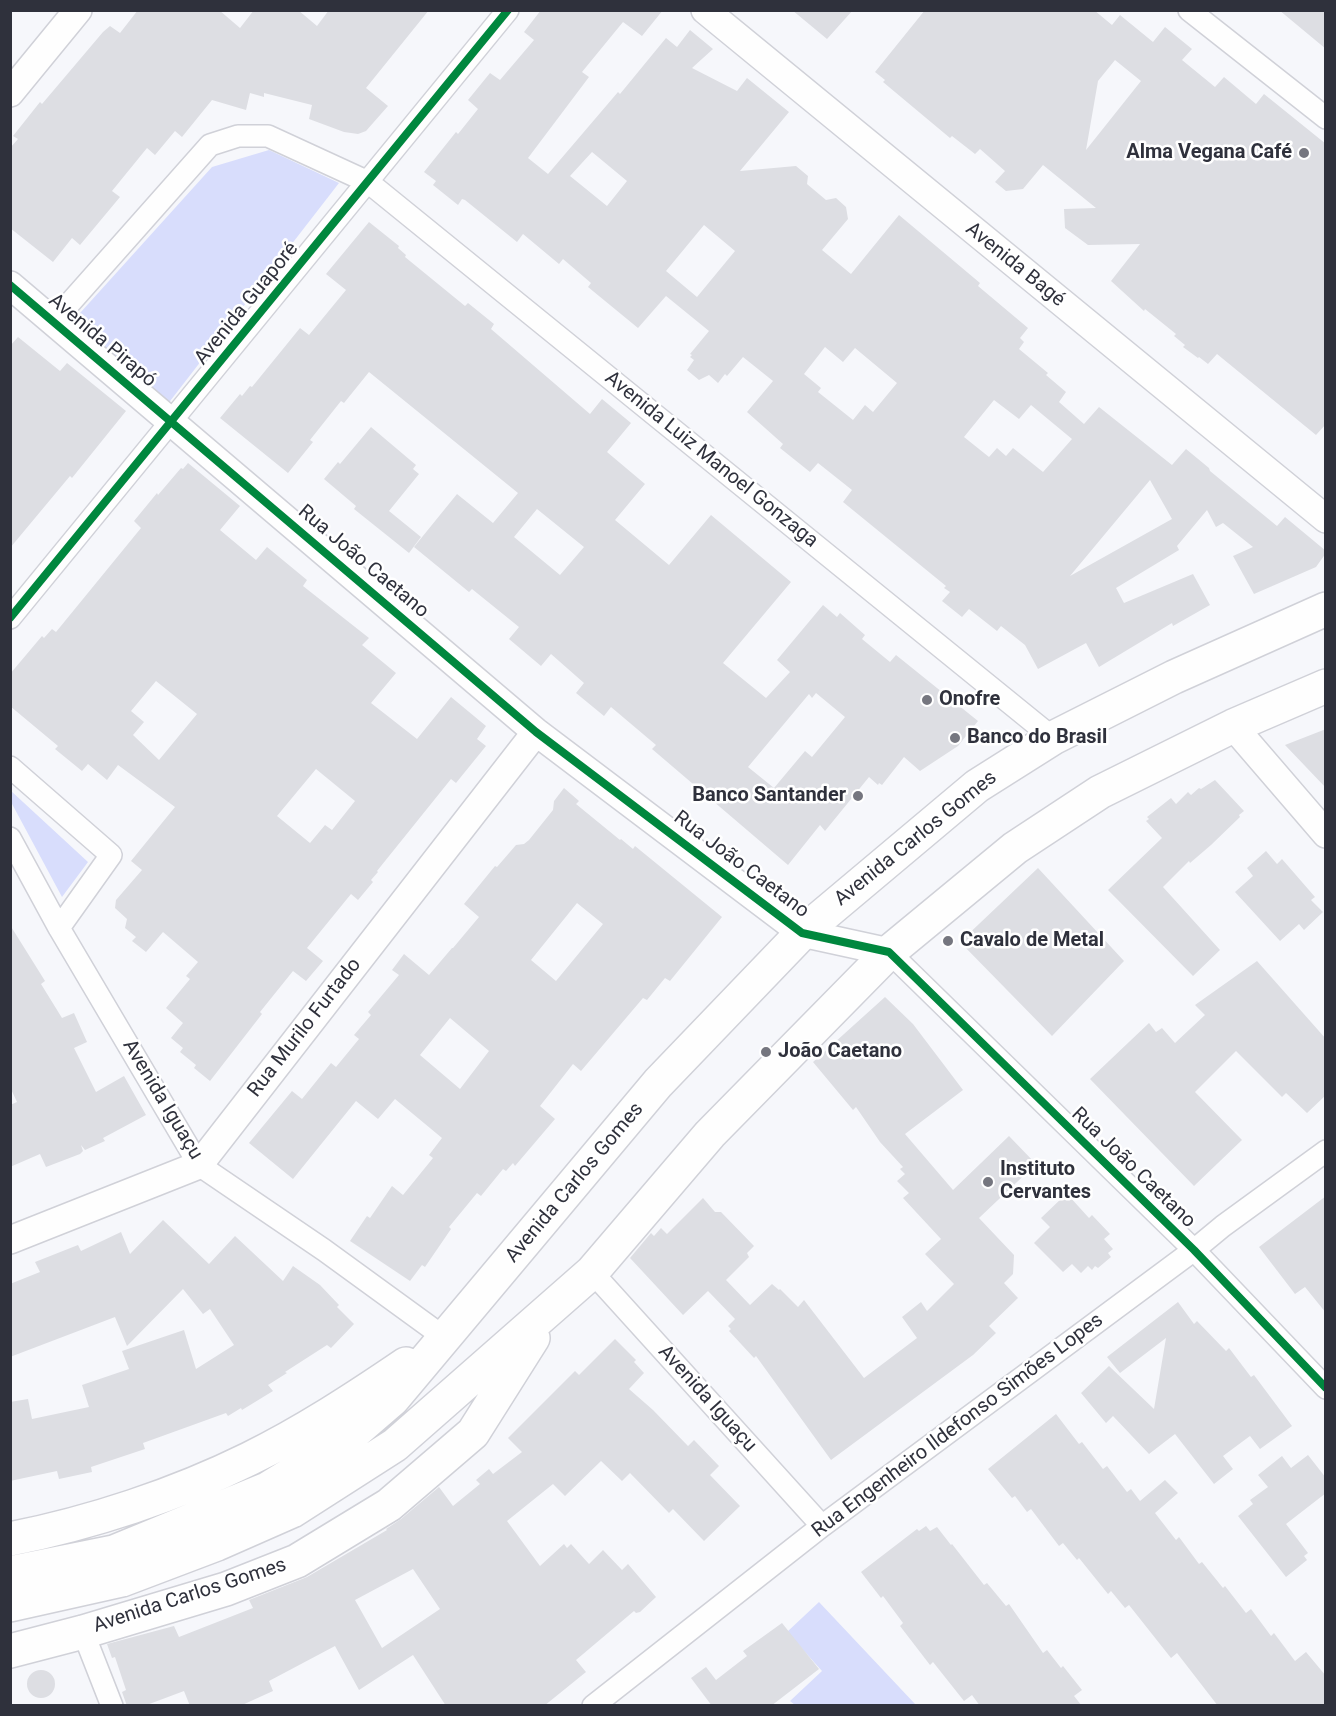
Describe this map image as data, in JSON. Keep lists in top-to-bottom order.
{
  "streets": {
    "main road": ["Avenida Carlos Gomes"],
    "street": [
      "Avenida Bagé",
      "Avenida Guaporé",
      "Avenida Pirapó",
      "Avenida Luiz Manoel Gonzaga",
      "Rua João Caetano",
      "Rua Murilo Furtado",
      "Avenida Iguaçu",
      "Rua Engenheiro Ildefonso Simões Lopes"
    ]
  },
  "crossings": [
    ["Avenida Guaporé", "Avenida Pirapó"],
    ["Avenida Guaporé", "Avenida Luiz Manoel Gonzaga"],
    ["Avenida Guaporé", "Rua João Caetano"],
    ["Avenida Pirapó", "Avenida Luiz Manoel Gonzaga"],
    ["Avenida Pirapó", "Rua João Caetano"],
    ["Avenida Luiz Manoel Gonzaga", "Avenida Carlos Gomes"],
    ["Rua João Caetano", "Avenida Carlos Gomes"],
    ["Rua João Caetano", "Rua Murilo Furtado"],
    ["Rua João Caetano", "Rua Engenheiro Ildefonso Simões Lopes"],
    ["Avenida Carlos Gomes", "Avenida Iguaçu"],
    ["Rua Murilo Furtado", "Avenida Iguaçu"],
    ["Avenida Iguaçu", "Rua Engenheiro Ildefonso Simões Lopes"]
  ],
  "places": [
    "Alma Vegana Café",
    "Onofre",
    "Banco do Brasil",
    "Banco Santander",
    "Cavalo de Metal",
    "João Caetano",
    "Instituto Cervantes"
  ]
}
